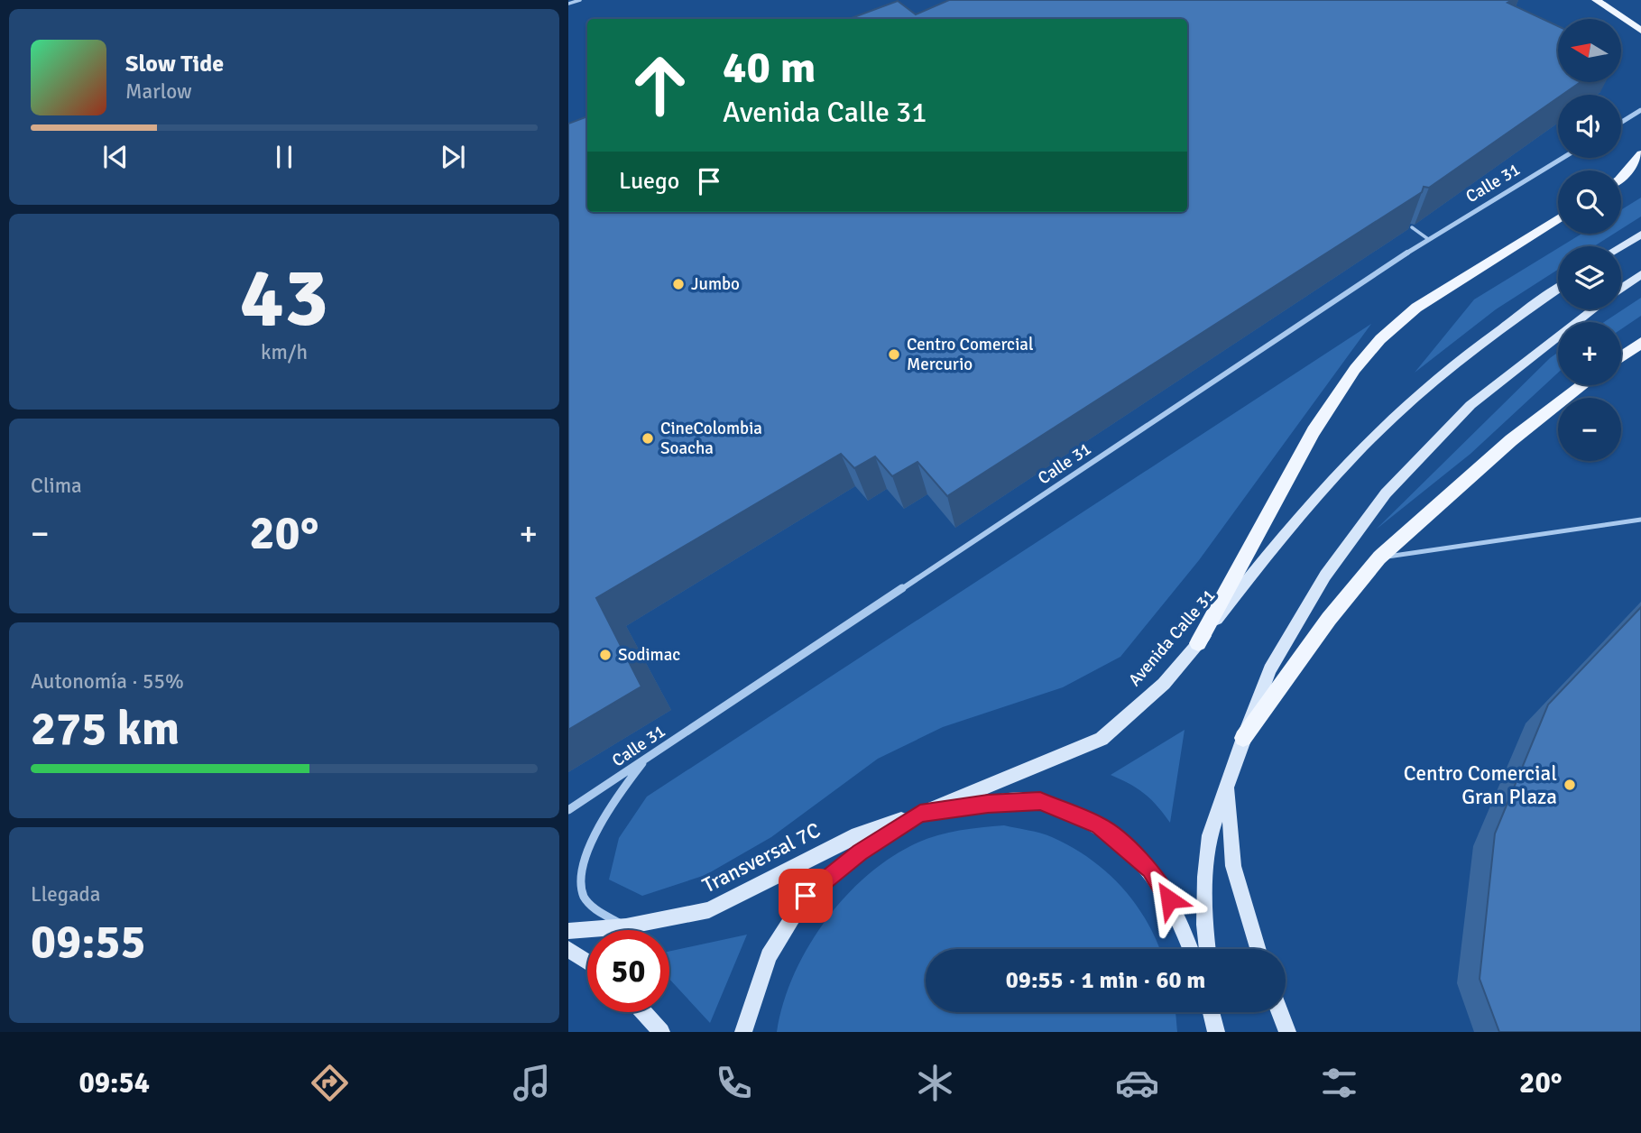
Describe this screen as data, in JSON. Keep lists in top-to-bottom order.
{
  "streets": {
    "main road": ["Avenida Calle 31", "Transversal 7C"],
    "street": ["Calle 31"]
  },
  "crossings": [
    ["Avenida Calle 31", "Transversal 7C"]
  ],
  "places": [
    "Jumbo",
    "Centro Comercial Mercurio",
    "CineColombia Soacha",
    "Sodimac",
    "Centro Comercial Gran Plaza"
  ],
  "north": "left",
  "page": {
    "map_buttons": ["+", "−"],
    "turn": ["40 m", "Avenida Calle 31"],
    "song": ["Slow Tide", "Marlow"],
    "then": "Luego",
    "tile": [
      ["43", "km/h"],
      "Clima",
      ["Autonomía · 55%", "275 km"],
      ["Llegada", "09:55"]
    ],
    "heat": ["−", "20°", "+"],
    "limit": "50",
    "trip": "09:55 · 1 min · 60 m",
    "tabs": ["09:54", "20°"]
  }
}
